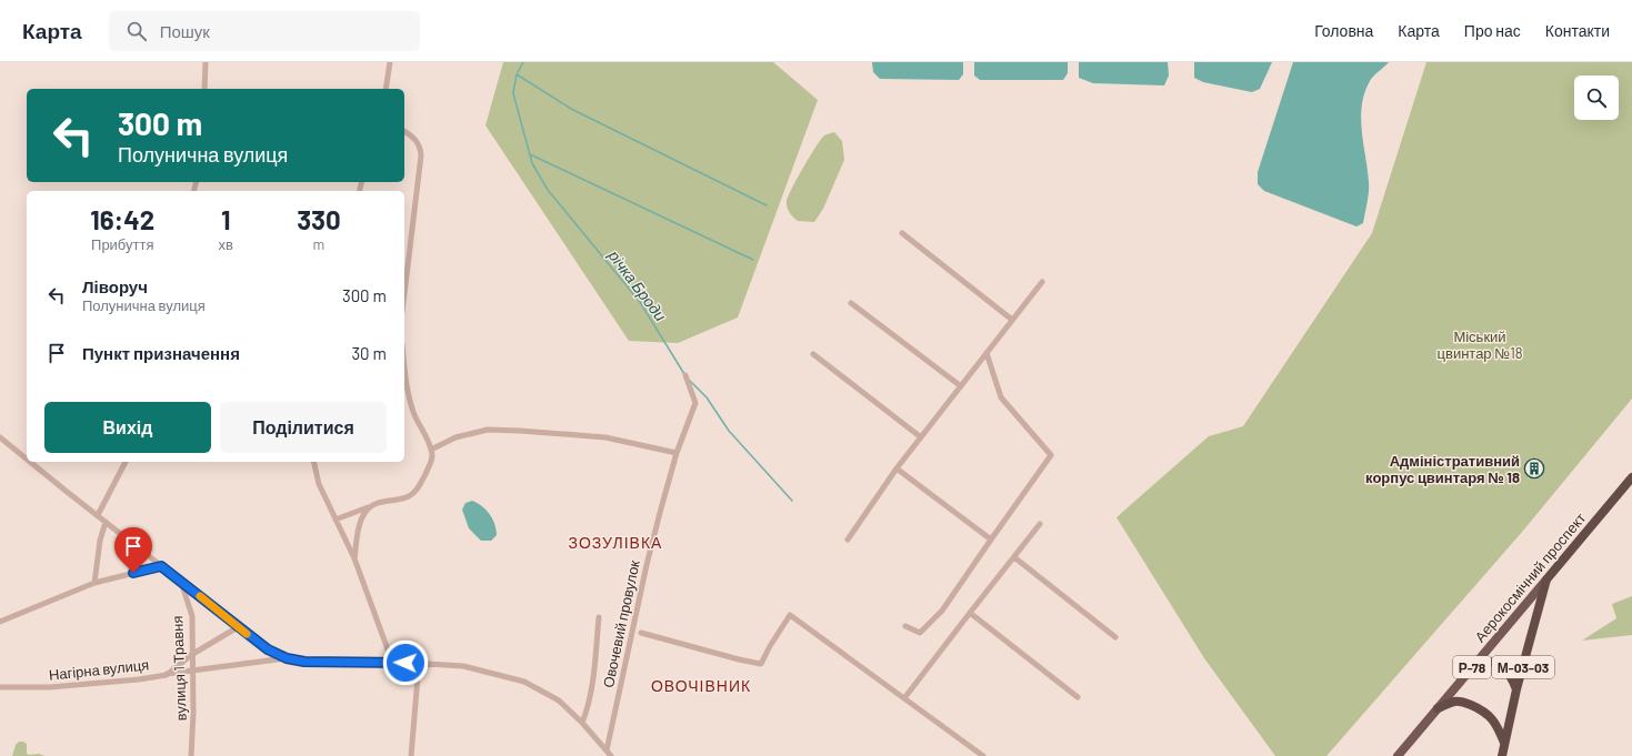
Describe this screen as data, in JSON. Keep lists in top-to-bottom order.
{
  "streets": {
    "highway": ["Аерокосмічний проспект", "Р-78", "М-03-03"],
    "street": ["Овочевий провулок", "вулиця 1 Травня", "Нагірна вулиця"]
  },
  "crossings": [
    ["Аерокосмічний проспект", "М-03-03"],
    ["вулиця 1 Травня", "Нагірна вулиця"]
  ],
  "districts": ["ЗОЗУЛІВКА", "ОВОЧІВНИК"],
  "water": ["річка Броди"],
  "parks": ["Міський цвинтар №18"],
  "places": {
    "building": ["Адміністративний корпус цвинтаря № 18"]
  },
  "page": {
    "header": "Карта",
    "search": "Пошук",
    "nav": [
      "Головна",
      "Карта",
      "Про нас",
      "Контакти"
    ],
    "turn": ["300 m", "Полунична вулиця"],
    "eta": [
      "16:42",
      "Прибуття",
      "1",
      "хв",
      "330",
      "m"
    ],
    "list": [
      {
        "name": "Ліворуч",
        "note": "Полунична вулиця",
        "value": "300 m"
      },
      {
        "name": "Пункт призначення",
        "value": "30 m"
      }
    ],
    "buttons": ["Вихід", "Поділитися"]
  }
}
